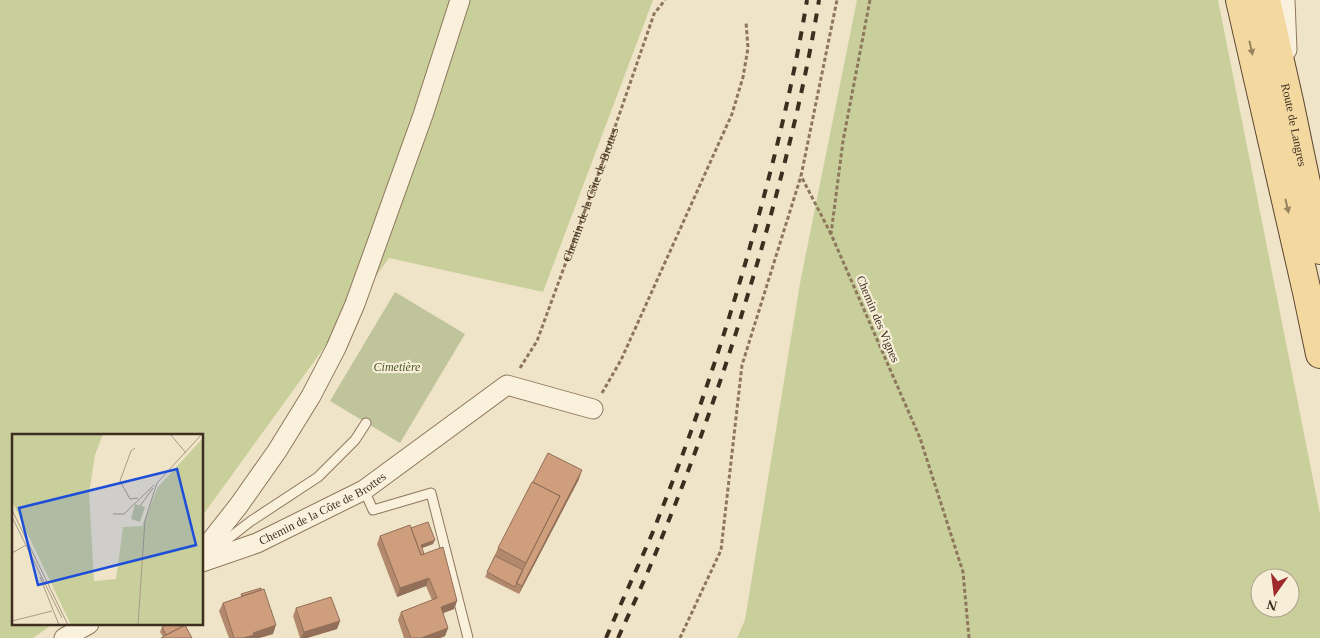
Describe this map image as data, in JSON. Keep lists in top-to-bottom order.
{
  "streets": {
    "main road": ["Route de Langres"],
    "street": ["Chemin de la Côte de Brottes"],
    "path": ["Chemin des Vignes"]
  },
  "parks": ["Cimetière"],
  "north": "bottom"
}
